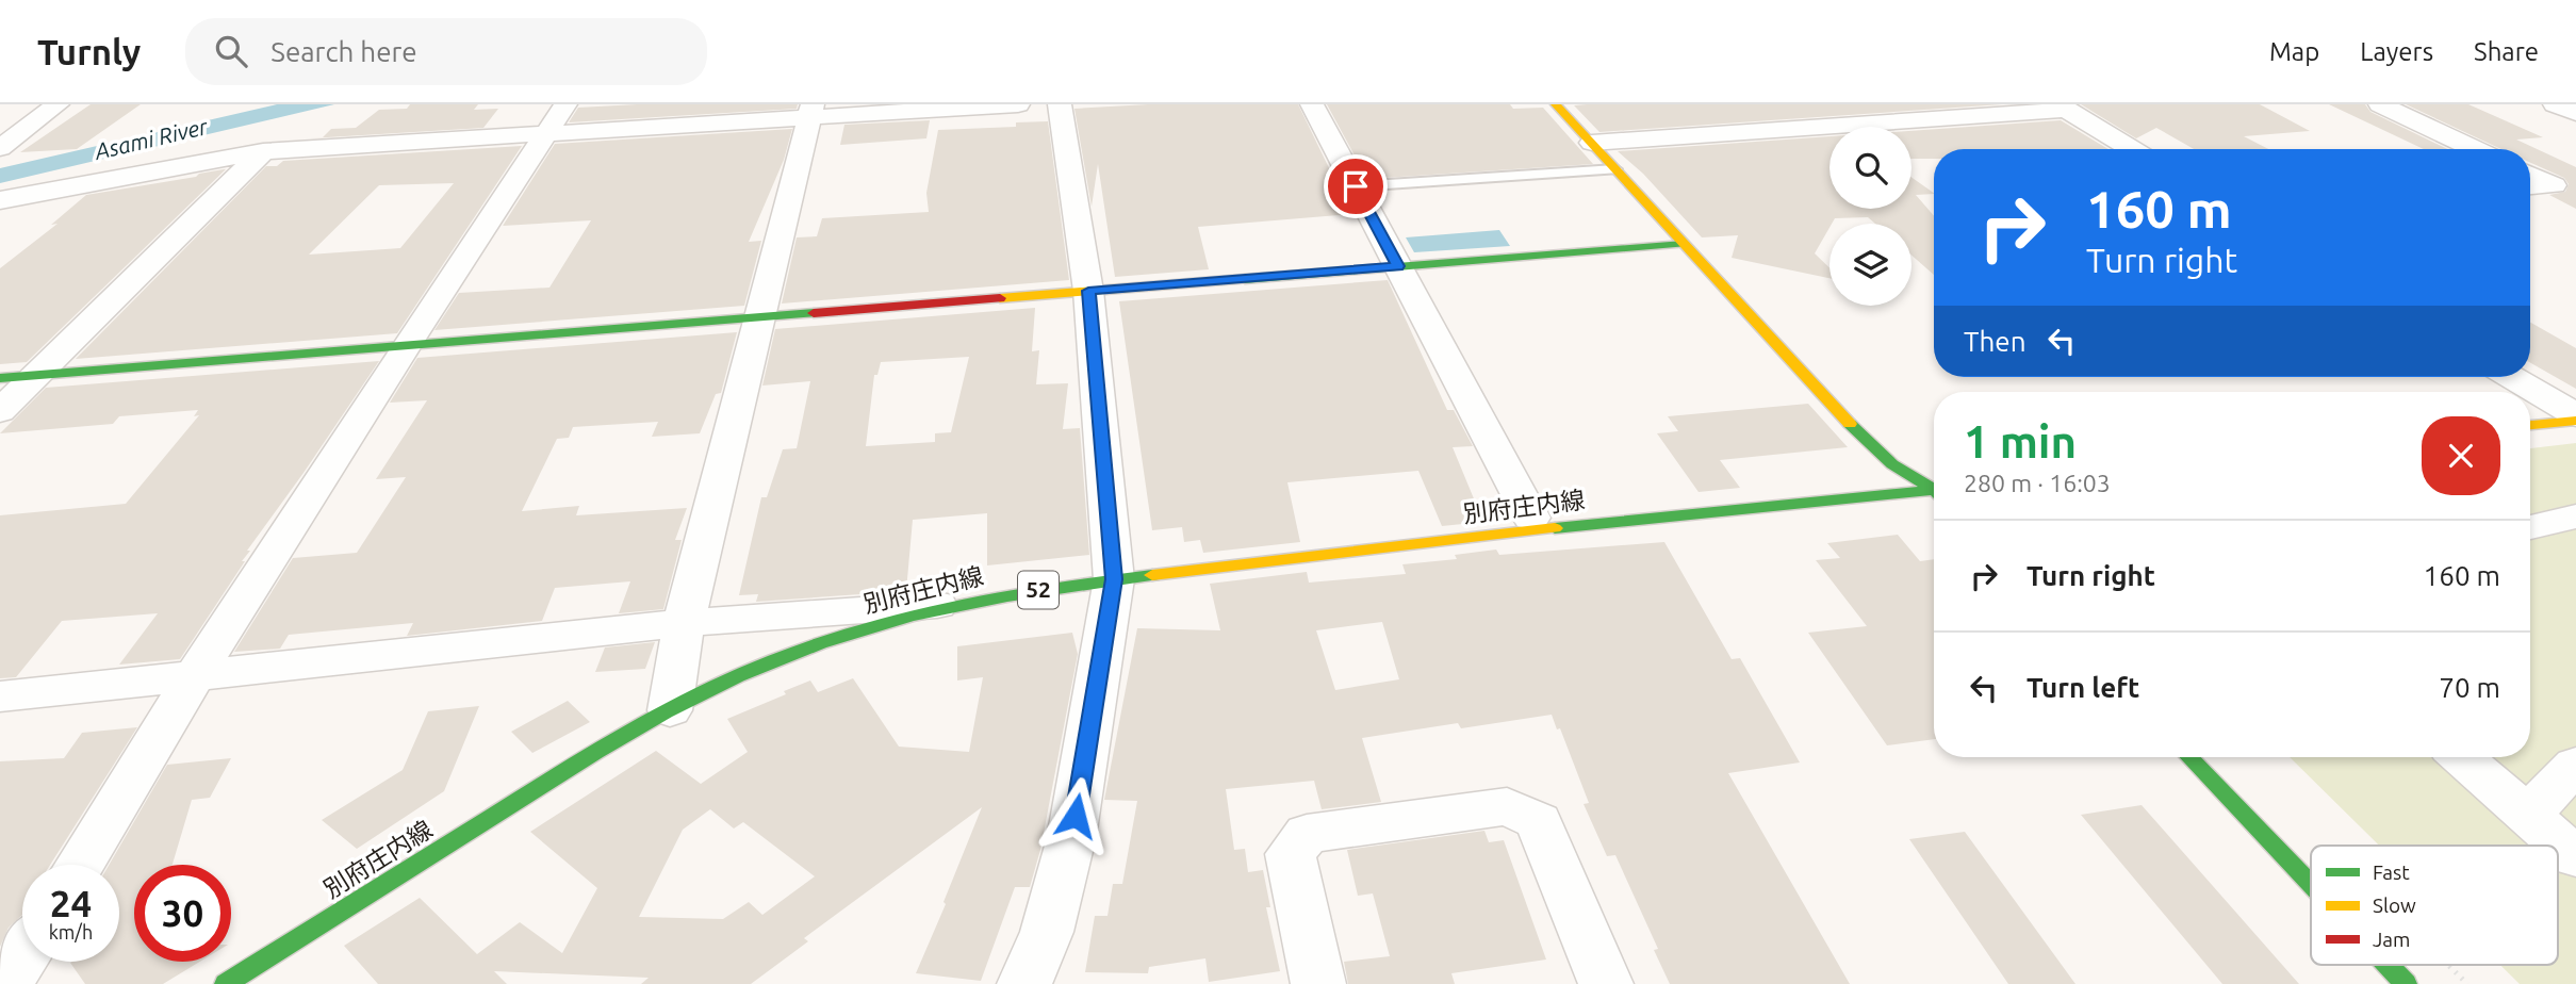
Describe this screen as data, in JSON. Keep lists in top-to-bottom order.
{
  "streets": {
    "street": ["別府庄内線", "52"]
  },
  "water": ["Asami River"],
  "legend": ["Fast", "Slow", "Jam"],
  "page": {
    "header": "Turnly",
    "search": "Search here",
    "nav": ["Map", "Layers", "Share"],
    "turn": ["160 m", "Turn right"],
    "then": "Then",
    "heading": ["1 min", "280 m · 16:03"],
    "list": [
      {
        "name": "Turn right",
        "value": "160 m"
      },
      {
        "name": "Turn left",
        "value": "70 m"
      }
    ],
    "speed": "24 km/h",
    "limit": "30"
  }
}
